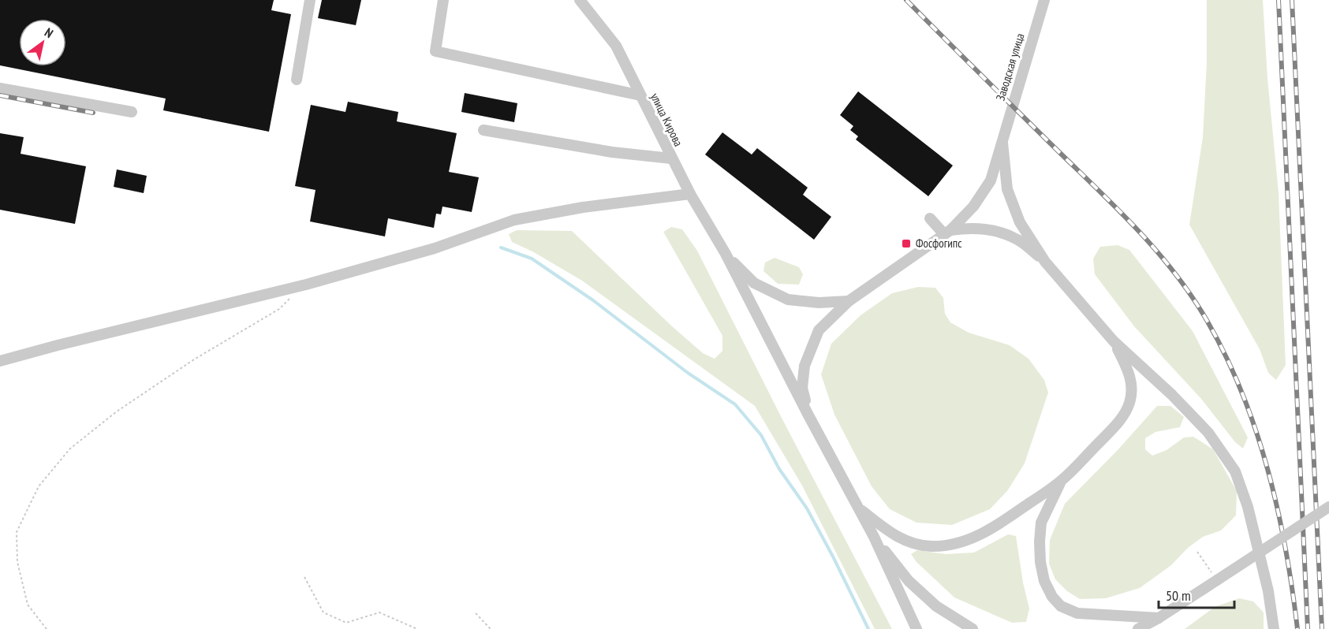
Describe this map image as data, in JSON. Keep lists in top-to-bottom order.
{
  "streets": {
    "street": ["Заводская улица", "улица Кирова"]
  },
  "places": {
    "transit": ["Фосфогипс"]
  },
  "scale_bar": "50 m",
  "north": "top right"
}
